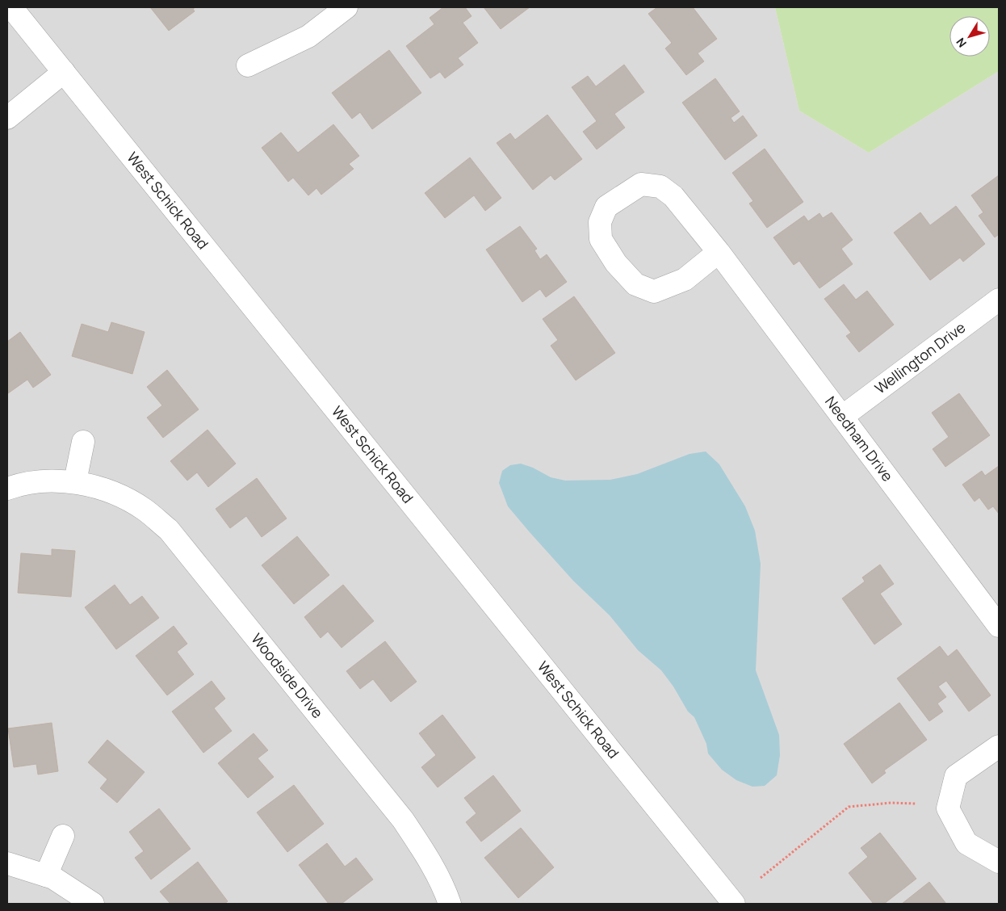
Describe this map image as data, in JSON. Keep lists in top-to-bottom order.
{
  "streets": {
    "street": [
      "West Schick Road",
      "Wellington Drive",
      "Needham Drive",
      "Woodside Drive"
    ]
  },
  "crossings": [
    ["Wellington Drive", "Needham Drive"]
  ],
  "north": "bottom left"
}
